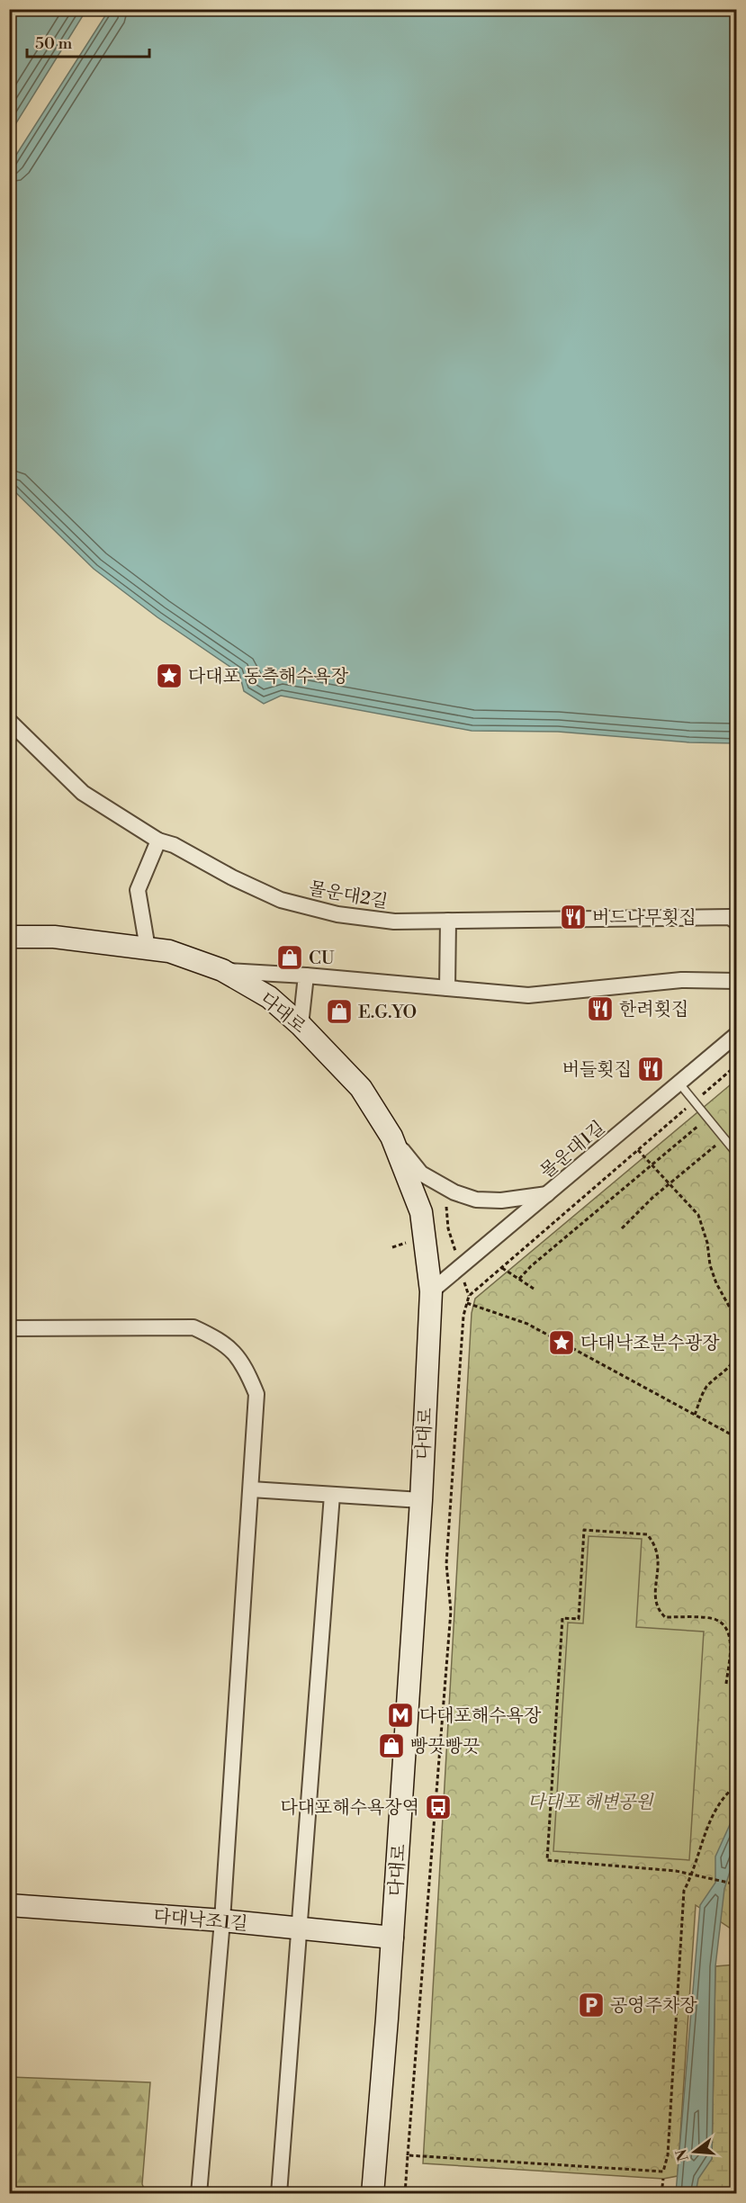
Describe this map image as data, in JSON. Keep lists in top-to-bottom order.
{
  "streets": {
    "main road": ["다대로", "다대낙조1길"],
    "street": ["몰운대2길", "몰운대1길"]
  },
  "crossings": [
    ["다대로", "몰운대1길"],
    ["다대로", "다대낙조1길"]
  ],
  "parks": ["다대포 해변공원"],
  "places": {
    "place": ["다대포 동측해수욕장", "다대낙조분수광장"],
    "restaurant": ["버드나무횟집", "한려횟집", "버들횟집"],
    "shop": ["CU", "E.G.YO", "빵끗빵끗"],
    "metro station": ["다대포해수욕장"],
    "bus stop": ["다대포해수욕장역"],
    "parking": ["공영주차장"]
  },
  "scale_bar": "50 m",
  "north": "left"
}
